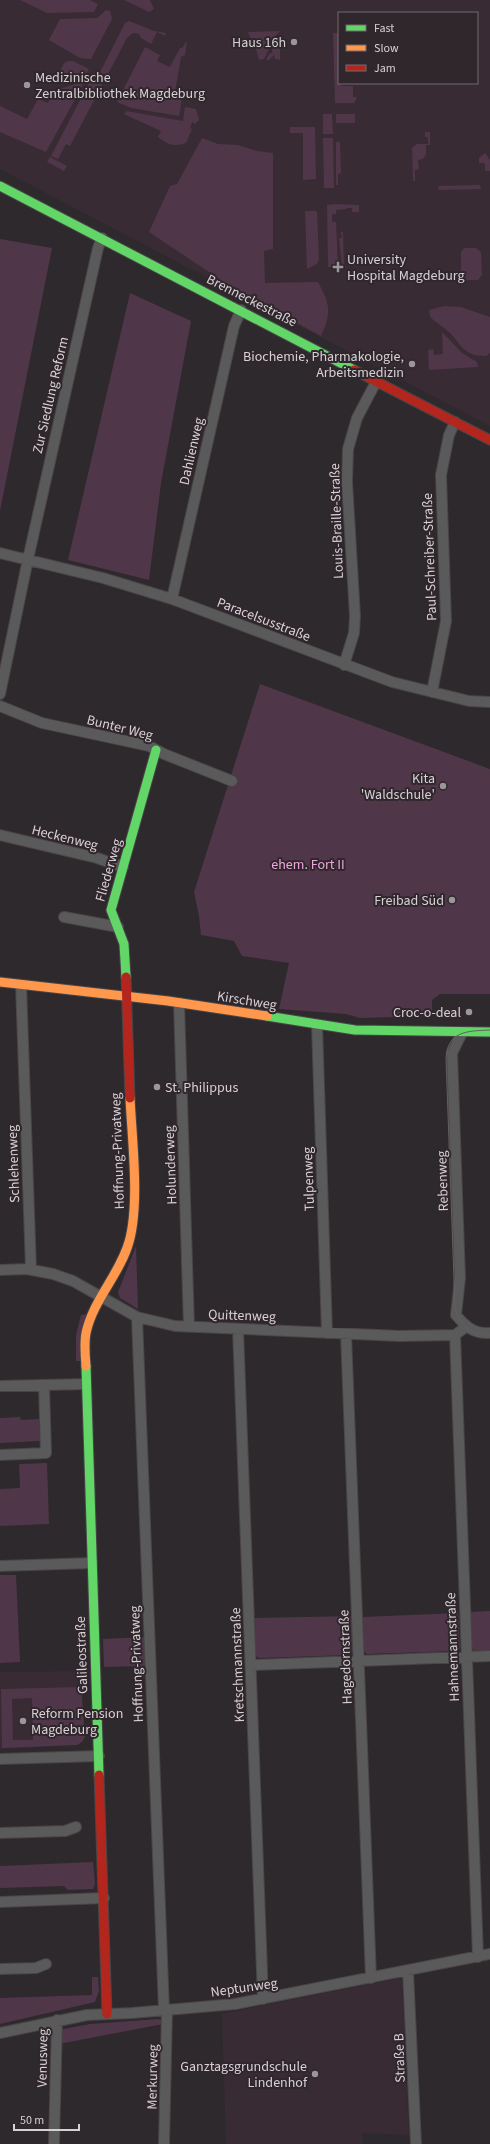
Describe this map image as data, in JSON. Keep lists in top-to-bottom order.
{
  "streets": {
    "street": [
      "Brenneckestraße",
      "Zur Siedlung Reform",
      "Dahlienweg",
      "Louis-Braille-Straße",
      "Paul-Schreiber-Straße",
      "Paracelsusstraße",
      "Bunter Weg",
      "Heckenweg",
      "Fliederweg",
      "Kirschweg",
      "Hoffnung-Privatweg",
      "Schlehenweg",
      "Holunderweg",
      "Tulpenweg",
      "Rebenweg",
      "Quittenweg",
      "Hahnemannstraße",
      "Galileostraße",
      "Hagedornstraße",
      "Kretschmannstraße",
      "Neptunweg",
      "Venusweg",
      "Straße B",
      "Merkurweg"
    ]
  },
  "crossings": [
    ["Brenneckestraße", "Zur Siedlung Reform"],
    ["Brenneckestraße", "Dahlienweg"],
    ["Brenneckestraße", "Louis-Braille-Straße"],
    ["Brenneckestraße", "Paul-Schreiber-Straße"],
    ["Zur Siedlung Reform", "Paracelsusstraße"],
    ["Dahlienweg", "Paracelsusstraße"],
    ["Louis-Braille-Straße", "Paracelsusstraße"],
    ["Paul-Schreiber-Straße", "Paracelsusstraße"],
    ["Bunter Weg", "Fliederweg"],
    ["Heckenweg", "Fliederweg"],
    ["Fliederweg", "Kirschweg"],
    ["Fliederweg", "Hoffnung-Privatweg"],
    ["Kirschweg", "Hoffnung-Privatweg"],
    ["Kirschweg", "Schlehenweg"],
    ["Kirschweg", "Holunderweg"],
    ["Kirschweg", "Tulpenweg"],
    ["Kirschweg", "Rebenweg"],
    ["Hoffnung-Privatweg", "Quittenweg"],
    ["Hoffnung-Privatweg", "Galileostraße"],
    ["Hoffnung-Privatweg", "Neptunweg"],
    ["Hoffnung-Privatweg", "Merkurweg"],
    ["Schlehenweg", "Quittenweg"],
    ["Holunderweg", "Quittenweg"],
    ["Tulpenweg", "Quittenweg"],
    ["Quittenweg", "Hahnemannstraße"],
    ["Quittenweg", "Galileostraße"],
    ["Quittenweg", "Hagedornstraße"],
    ["Quittenweg", "Kretschmannstraße"],
    ["Hahnemannstraße", "Neptunweg"],
    ["Galileostraße", "Neptunweg"],
    ["Hagedornstraße", "Neptunweg"],
    ["Kretschmannstraße", "Neptunweg"],
    ["Neptunweg", "Venusweg"],
    ["Neptunweg", "Straße B"],
    ["Neptunweg", "Merkurweg"]
  ],
  "parks": ["ehem. Fort II"],
  "places": {
    "other": [
      "Haus 16h",
      "Medizinische Zentralbibliothek Magdeburg",
      "Biochemie, Pharmakologie, Arbeitsmedizin",
      "Kita 'Waldschule'",
      "Freibad Süd",
      "Croc-o-deal",
      "St. Philippus",
      "Reform Pension Magdeburg",
      "Ganztagsgrundschule Lindenhof"
    ],
    "health": ["University Hospital Magdeburg"]
  },
  "legend": ["Fast", "Slow", "Jam"],
  "scale_bar": "50 m"
}
